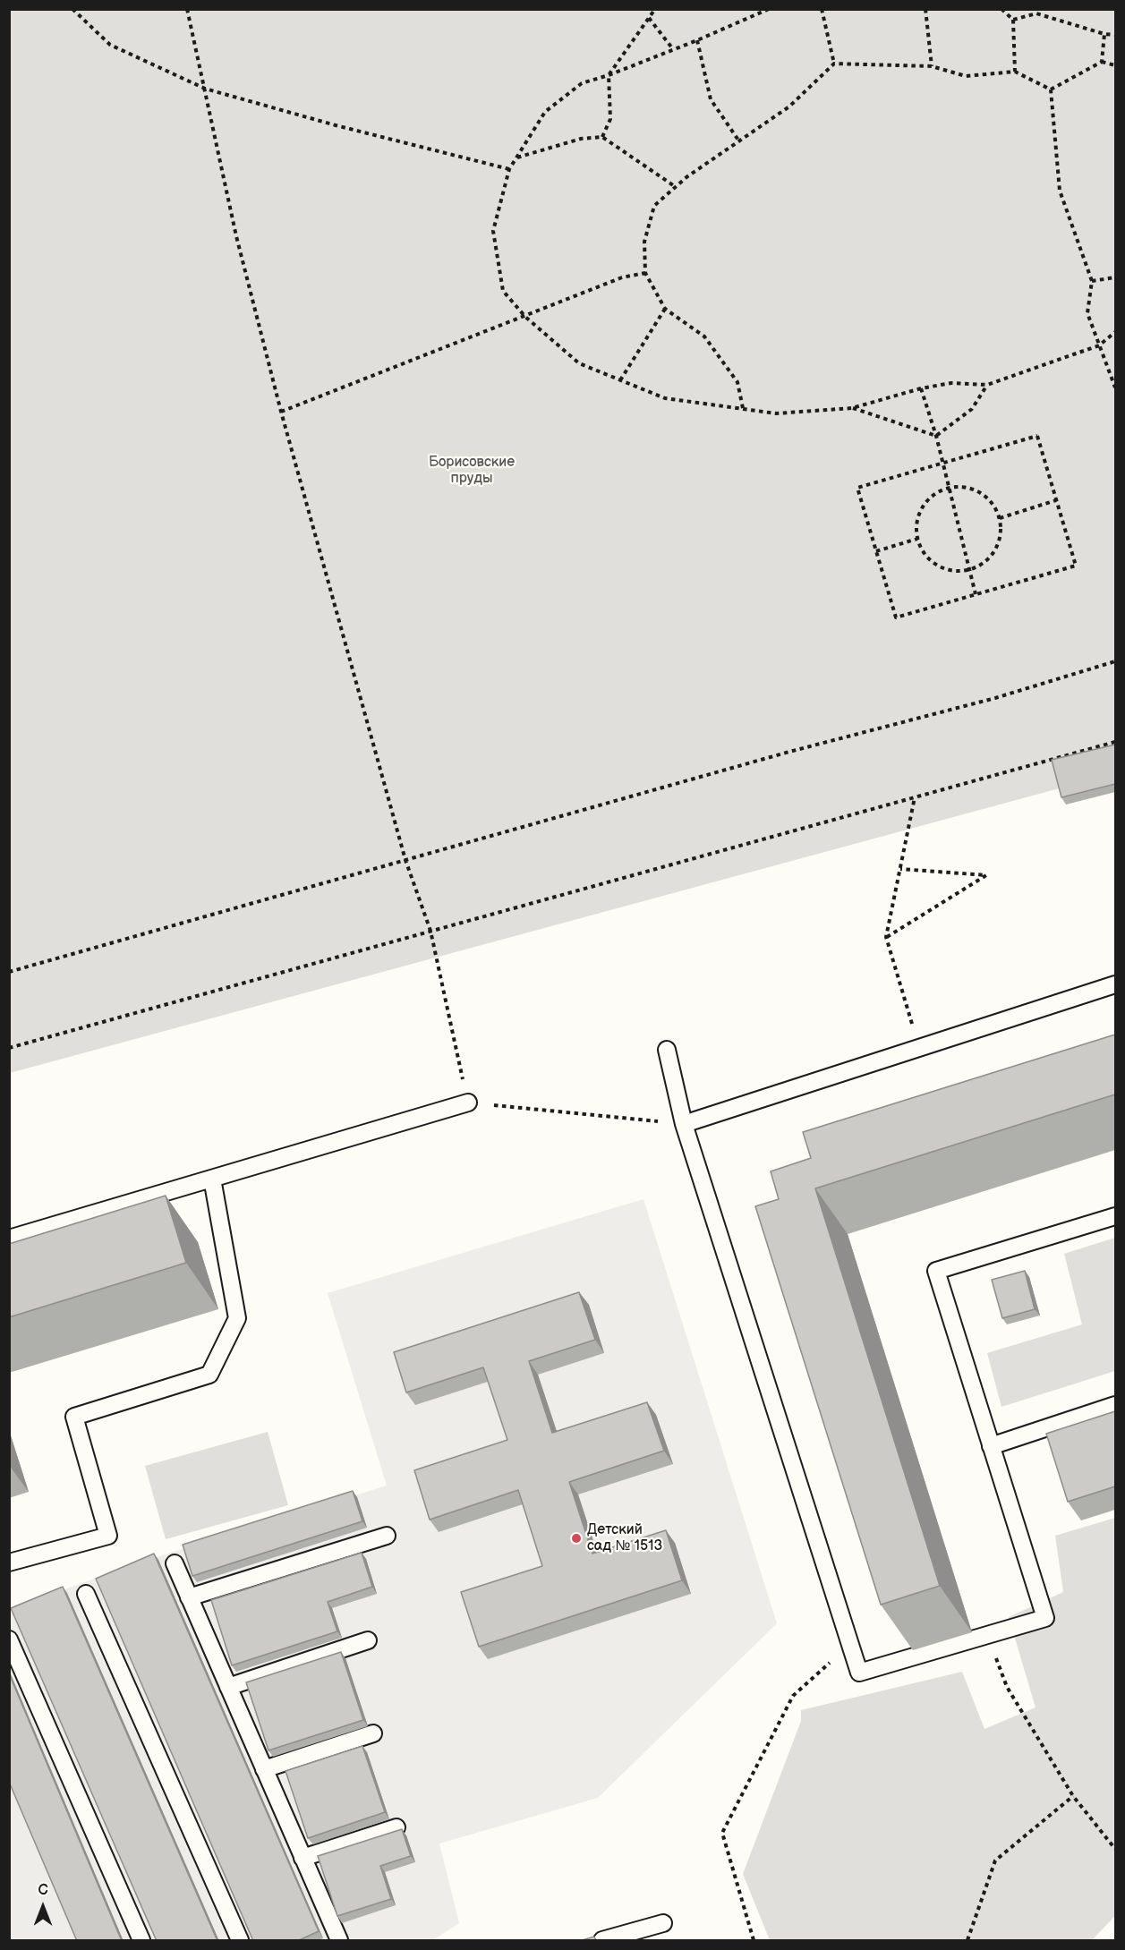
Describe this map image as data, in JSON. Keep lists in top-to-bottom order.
{
  "parks": ["Борисовские пруды"],
  "places": ["Детский сад № 1513"],
  "north": "top"
}
